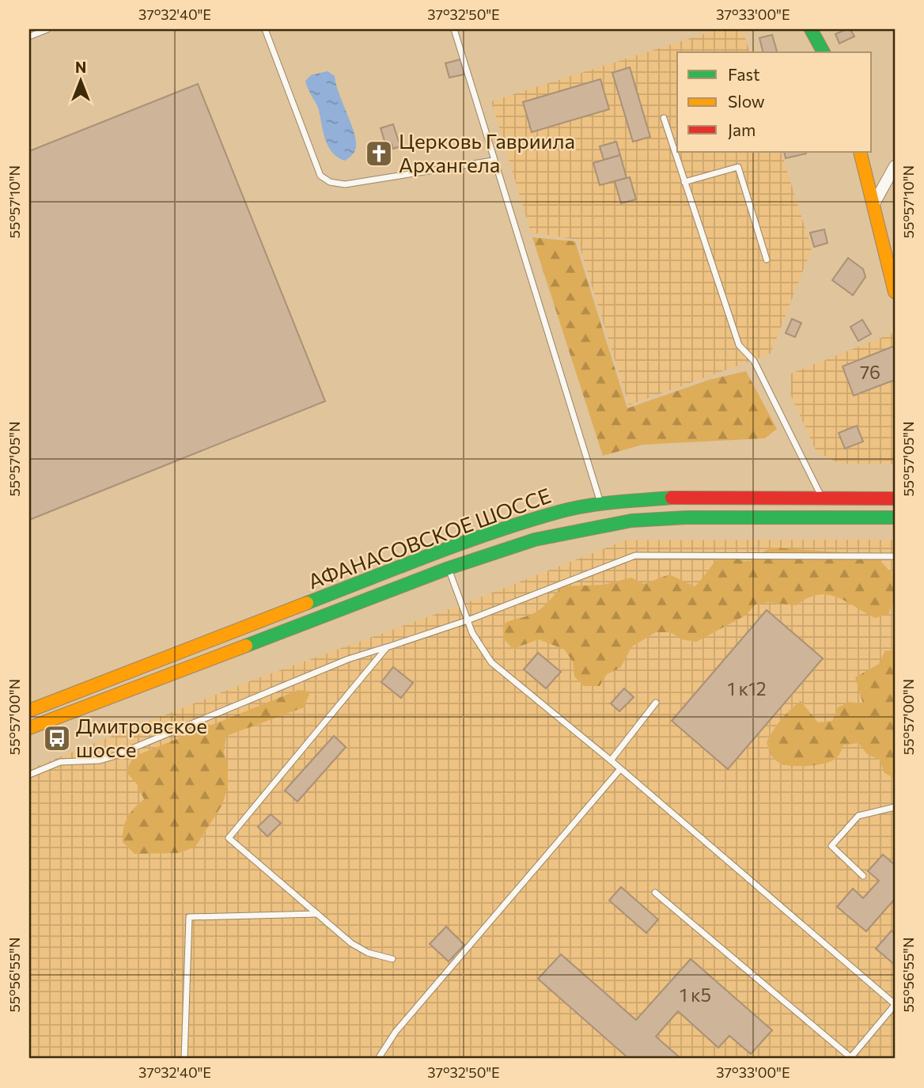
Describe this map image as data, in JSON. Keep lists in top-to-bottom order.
{
  "streets": {
    "main road": ["АФАНАСОВСКОЕ ШОССЕ"]
  },
  "places": {
    "church": ["Церковь Гавриила Архангела"],
    "bus stop": ["Дмитровское шоссе"]
  },
  "house_numbers": ["76", "1 к12", "1 к5"],
  "legend": ["Fast", "Slow", "Jam"],
  "north": "top",
  "coordinates": [
    "37°32'40\"E",
    "37°32'50\"E",
    "37°33'00\"E",
    "55°57'10\"N",
    "55°57'05\"N",
    "55°57'00\"N",
    "55°56'55\"N"
  ]
}
